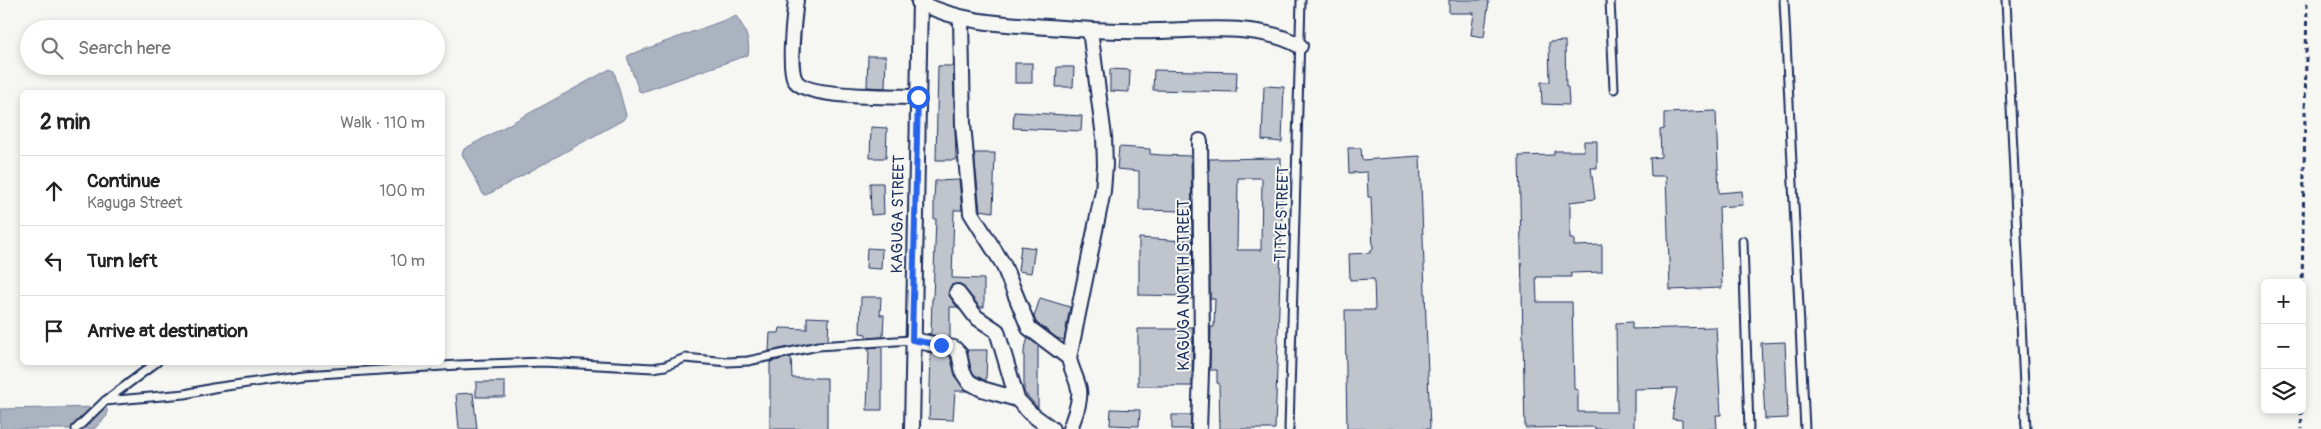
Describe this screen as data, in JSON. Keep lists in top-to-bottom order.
{
  "streets": {
    "street": ["KAGUGA STREET", "KAGUGA NORTH STREET"],
    "lane": ["TITYE STREET"]
  },
  "page": {
    "search": "Search here",
    "heading": ["2 min", "Walk · 110 m"],
    "list": [
      ["Continue", "Kaguga Street", "100 m"],
      ["Turn left", "10 m"],
      "Arrive at destination"
    ],
    "map_buttons": ["+", "−"]
  }
}
